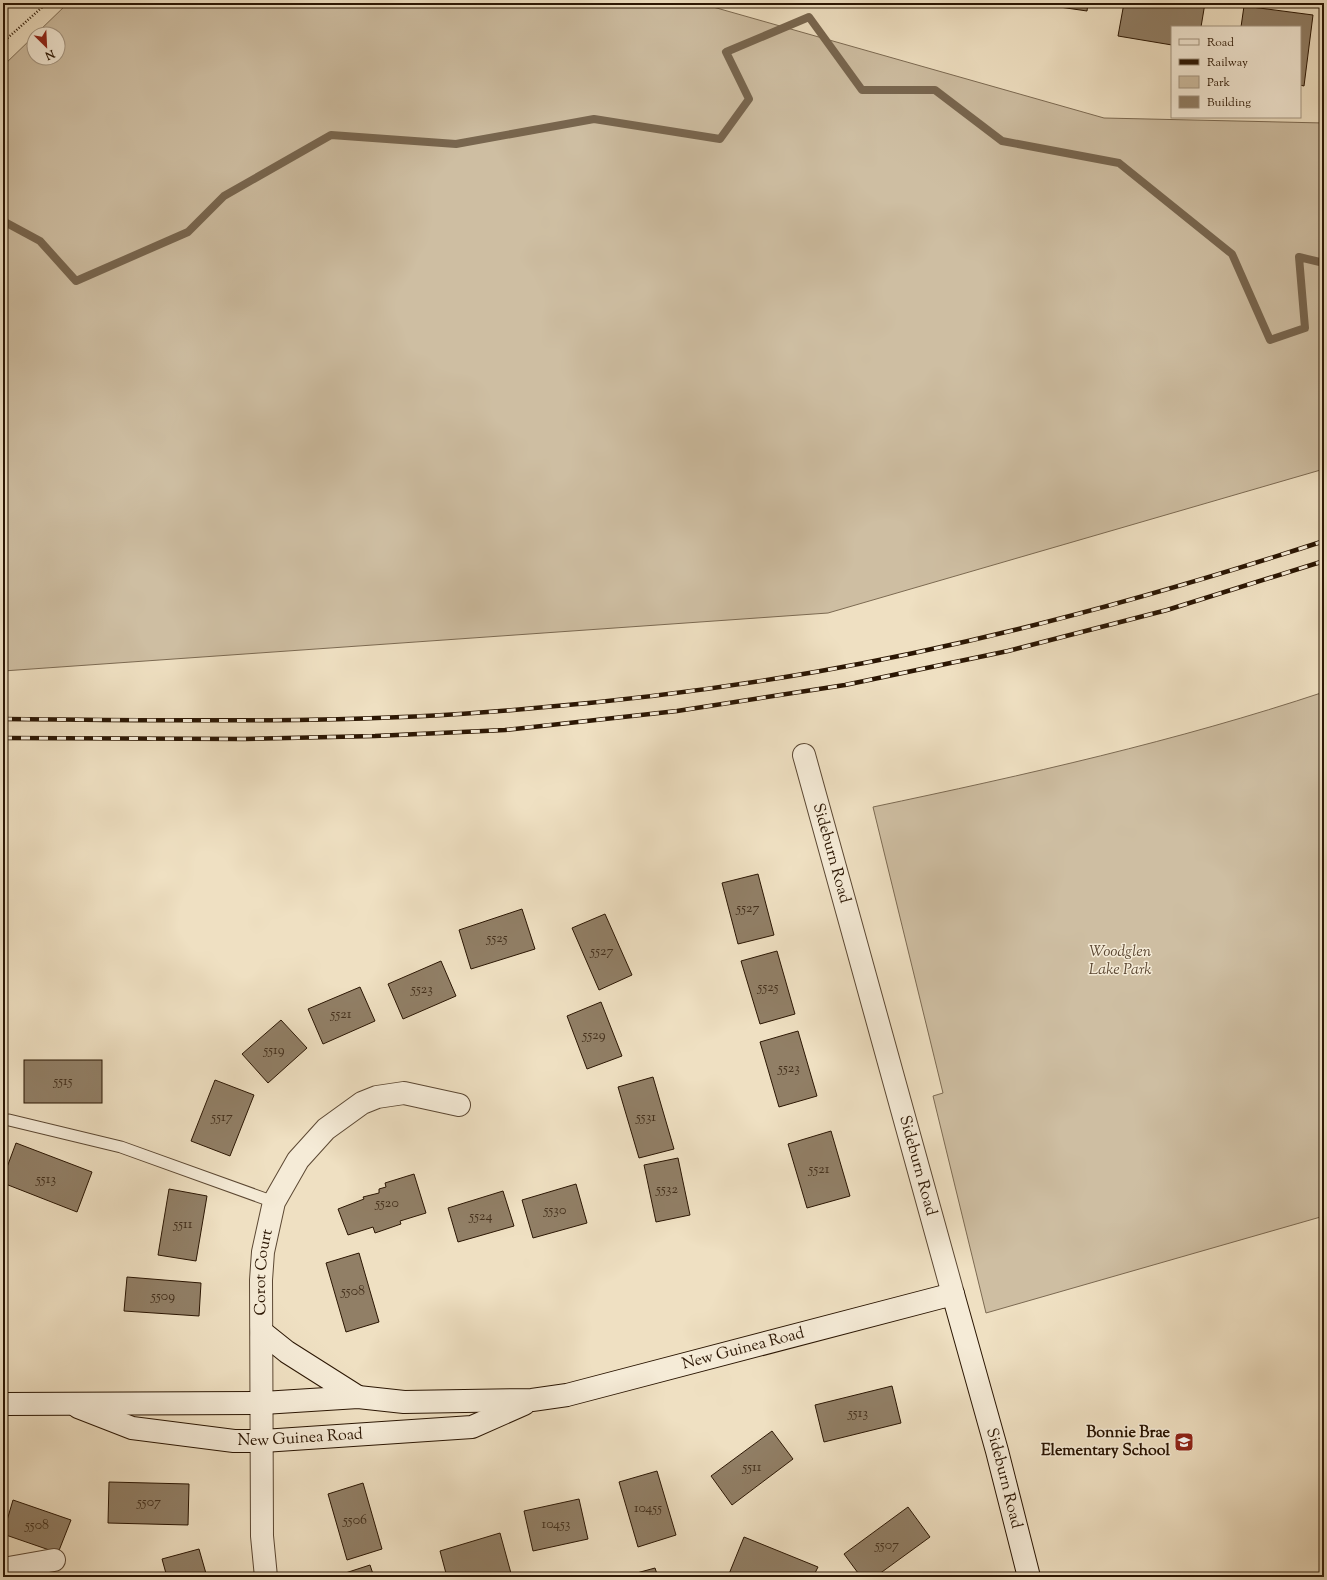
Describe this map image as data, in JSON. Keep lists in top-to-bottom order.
{
  "streets": {
    "street": ["Sideburn Road", "Corot Court", "New Guinea Road"]
  },
  "crossings": [
    ["Sideburn Road", "New Guinea Road"],
    ["Corot Court", "New Guinea Road"]
  ],
  "parks": ["Woodglen Lake Park"],
  "places": {
    "school or university": ["Bonnie Brae Elementary School"]
  },
  "house_numbers": [
    "5527",
    "5525",
    "5527",
    "5525",
    "5523",
    "5521",
    "5529",
    "5519",
    "5523",
    "5515",
    "5517",
    "5531",
    "5521",
    "5513",
    "5532",
    "5520",
    "5530",
    "5524",
    "5511",
    "5508",
    "5509",
    "5513",
    "5511",
    "5507",
    "10455",
    "5506",
    "10453",
    "5508",
    "5507"
  ],
  "legend": [
    "Road",
    "Railway",
    "Park",
    "Building"
  ],
  "north": "bottom right"
}
